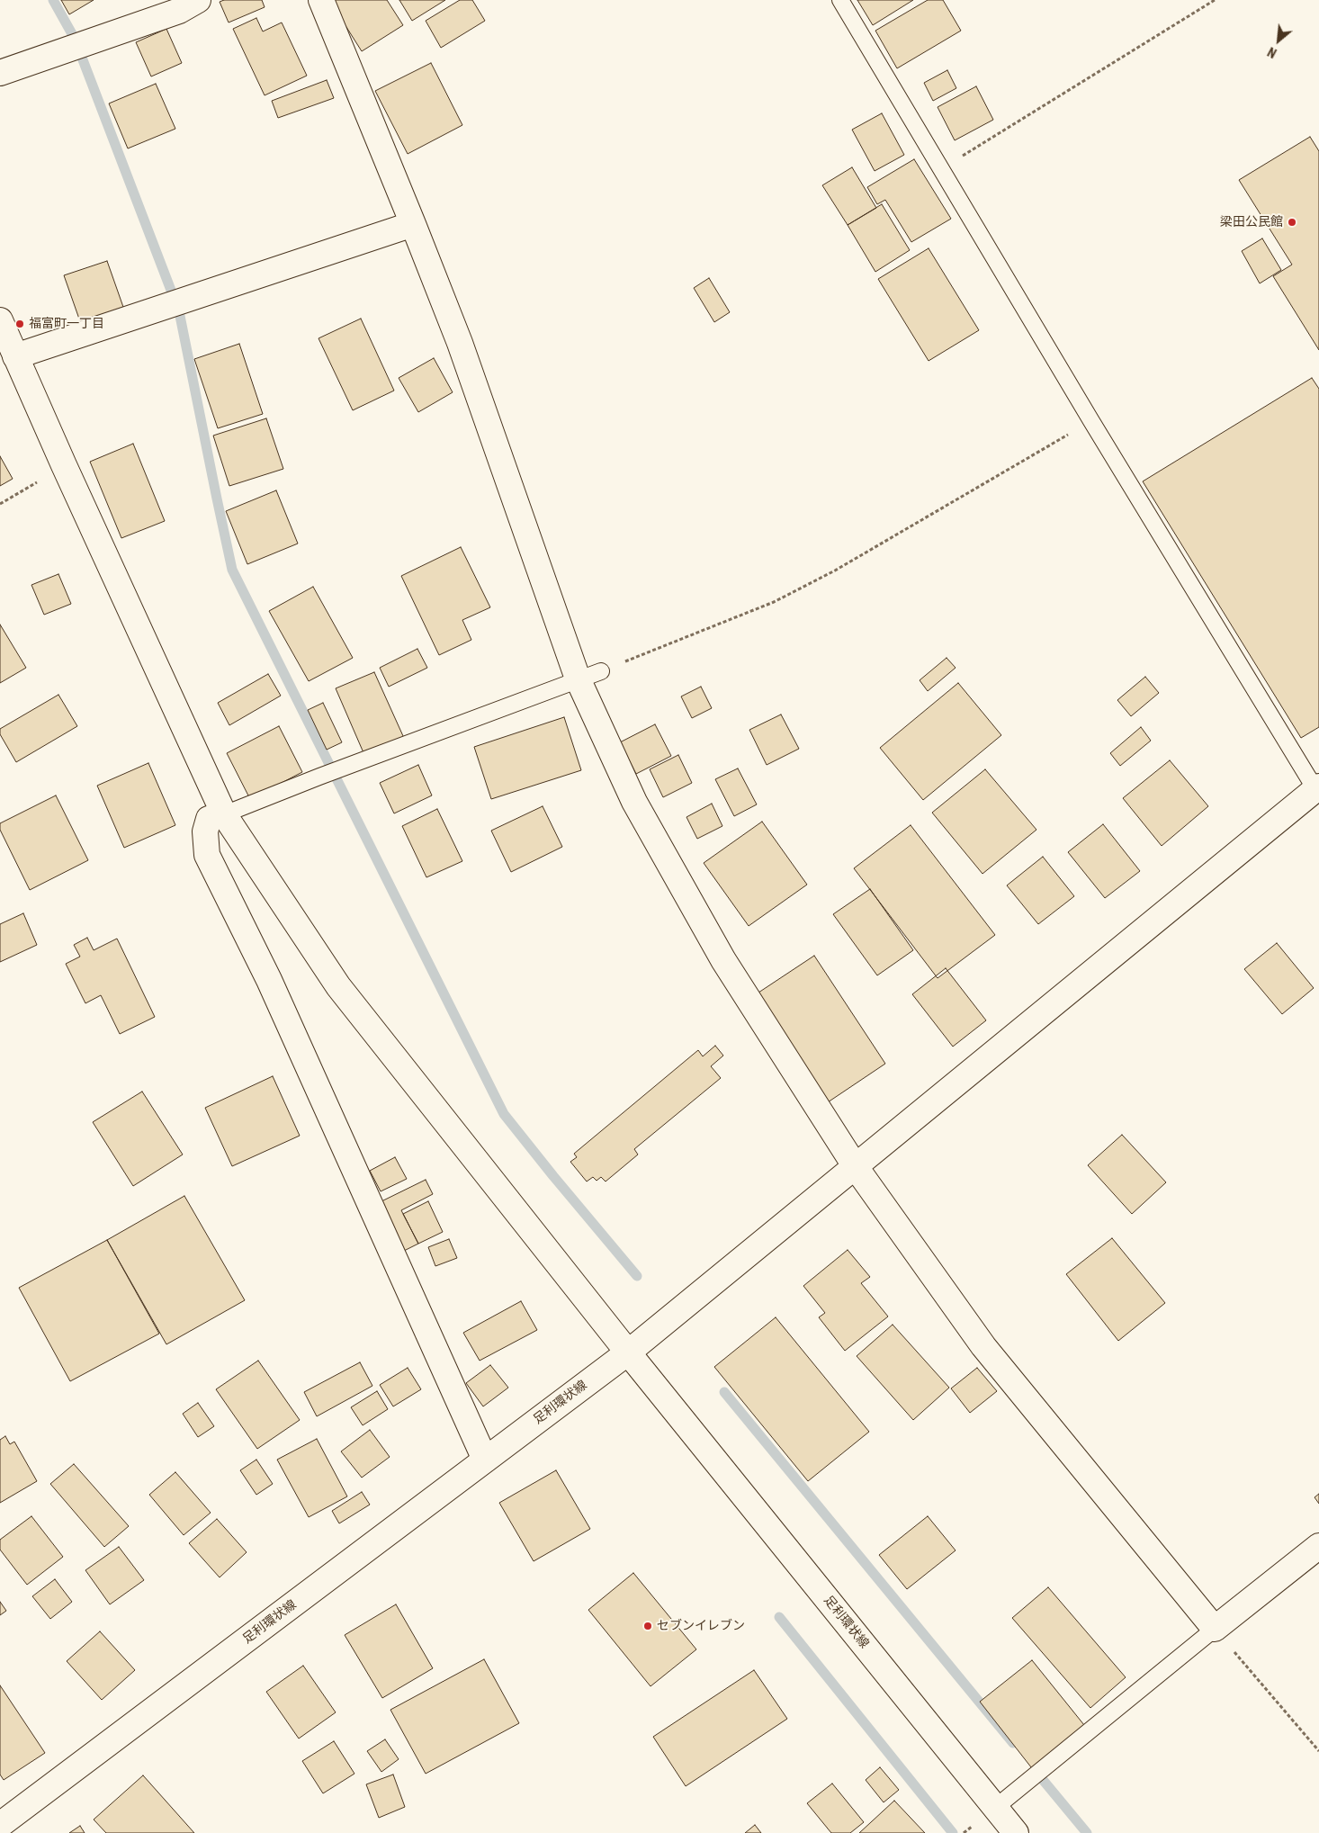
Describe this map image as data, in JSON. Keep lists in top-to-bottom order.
{
  "streets": {
    "street": ["足利環状線"]
  },
  "places": ["梁田公民館", "福富町一丁目", "セブンイレブン"],
  "north": "bottom left"
}
